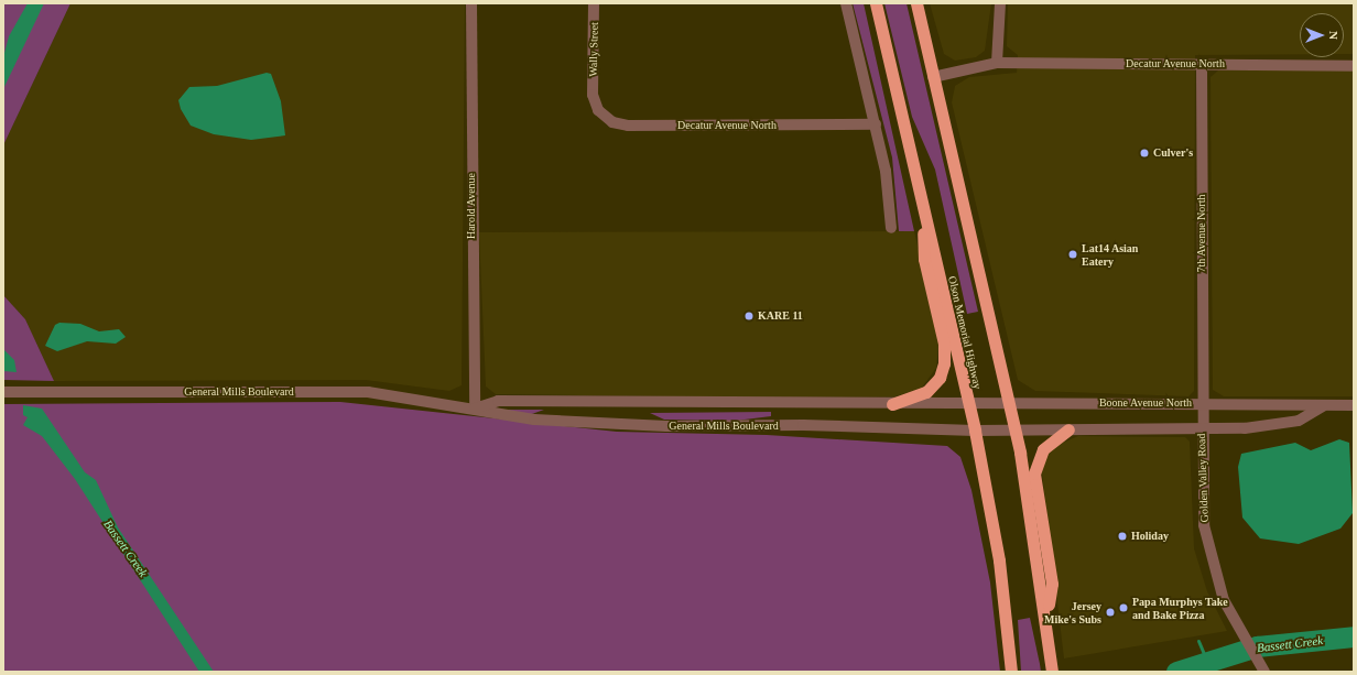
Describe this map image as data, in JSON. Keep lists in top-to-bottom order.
{
  "streets": {
    "highway": ["Olson Memorial Highway"],
    "street": [
      "Wally Street",
      "Decatur Avenue North",
      "Harold Avenue",
      "7th Avenue North",
      "General Mills Boulevard",
      "Boone Avenue North",
      "Golden Valley Road"
    ]
  },
  "crossings": [
    ["Wally Street", "Decatur Avenue North"],
    ["Decatur Avenue North", "7th Avenue North"],
    ["Harold Avenue", "General Mills Boulevard"],
    ["7th Avenue North", "Boone Avenue North"],
    ["7th Avenue North", "Golden Valley Road"],
    ["Olson Memorial Highway", "General Mills Boulevard"],
    ["Olson Memorial Highway", "Boone Avenue North"],
    ["General Mills Boulevard", "Boone Avenue North"],
    ["Boone Avenue North", "Golden Valley Road"]
  ],
  "water": ["Bassett Creek"],
  "places": [
    "Culver's",
    "Lat14 Asian Eatery",
    "KARE 11",
    "Holiday",
    "Papa Murphys Take and Bake Pizza",
    "Jersey Mike's Subs"
  ],
  "north": "right"
}
